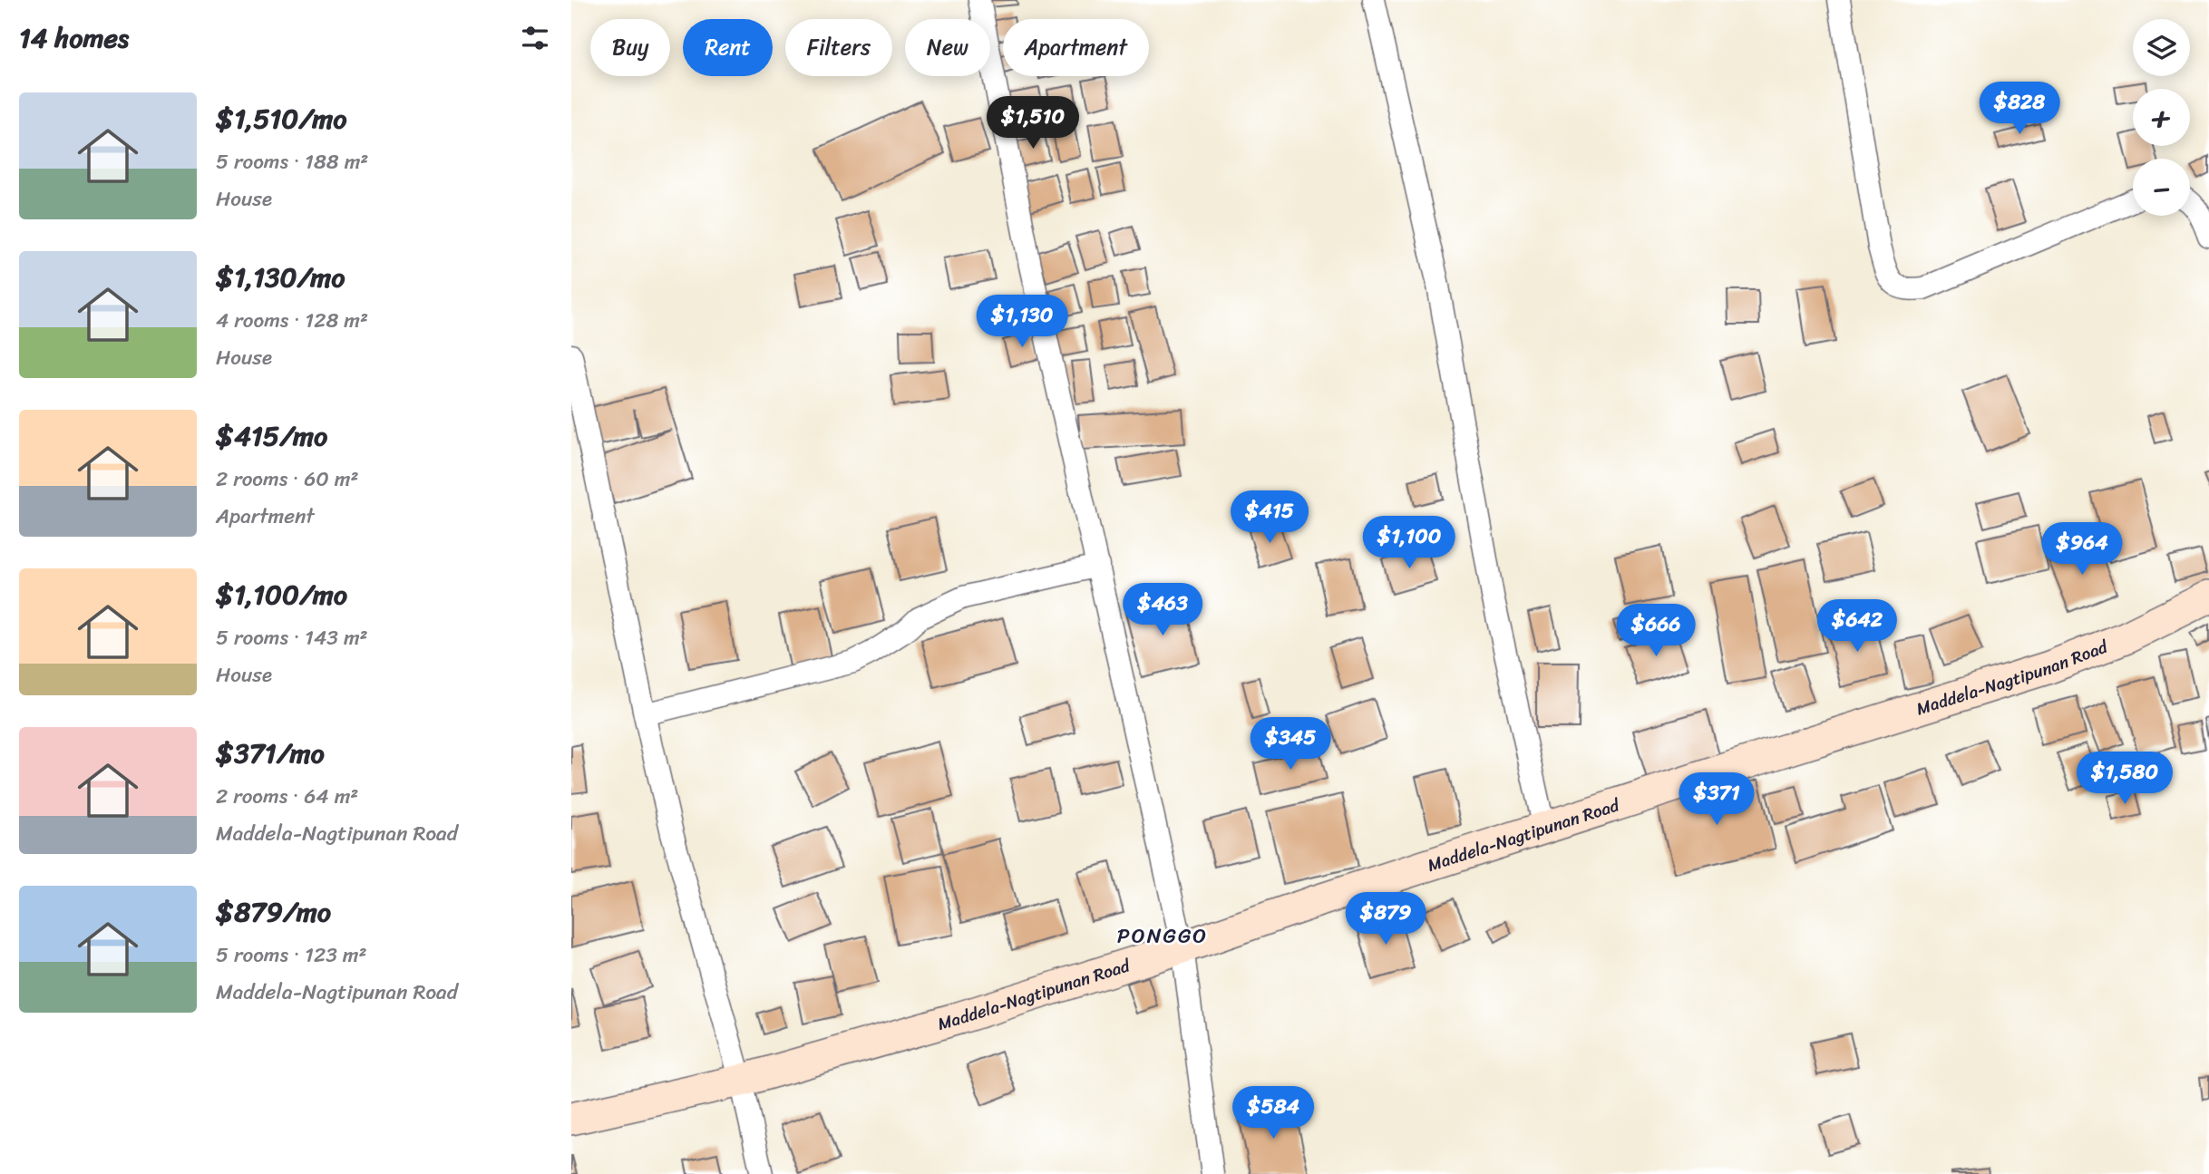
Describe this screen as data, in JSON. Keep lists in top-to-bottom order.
{
  "streets": {
    "main road": ["Maddela-Nagtipunan Road"]
  },
  "districts": ["PONGGO"],
  "page": {
    "heading": "14 homes",
    "map_buttons": ["+", "−"],
    "chip": [
      "Buy",
      "Rent",
      "Filters",
      "New",
      "Apartment"
    ],
    "list": [
      {
        "name": "$1,510/mo",
        "note": "5 rooms · 188 m² · House"
      },
      {
        "name": "$1,130/mo",
        "note": "4 rooms · 128 m² · House"
      },
      {
        "name": "$415/mo",
        "note": "2 rooms · 60 m² · Apartment"
      },
      {
        "name": "$1,100/mo",
        "note": "5 rooms · 143 m² · House"
      },
      {
        "name": "$371/mo",
        "note": "2 rooms · 64 m² · Maddela-Nagtipunan Road"
      },
      {
        "name": "$879/mo",
        "note": "5 rooms · 123 m² · Maddela-Nagtipunan Road"
      }
    ],
    "price": [
      "$828",
      "$1,510",
      "$1,130",
      "$415",
      "$1,100",
      "$964",
      "$463",
      "$642",
      "$666",
      "$345",
      "$1,580",
      "$371",
      "$879",
      "$584"
    ]
  }
}
